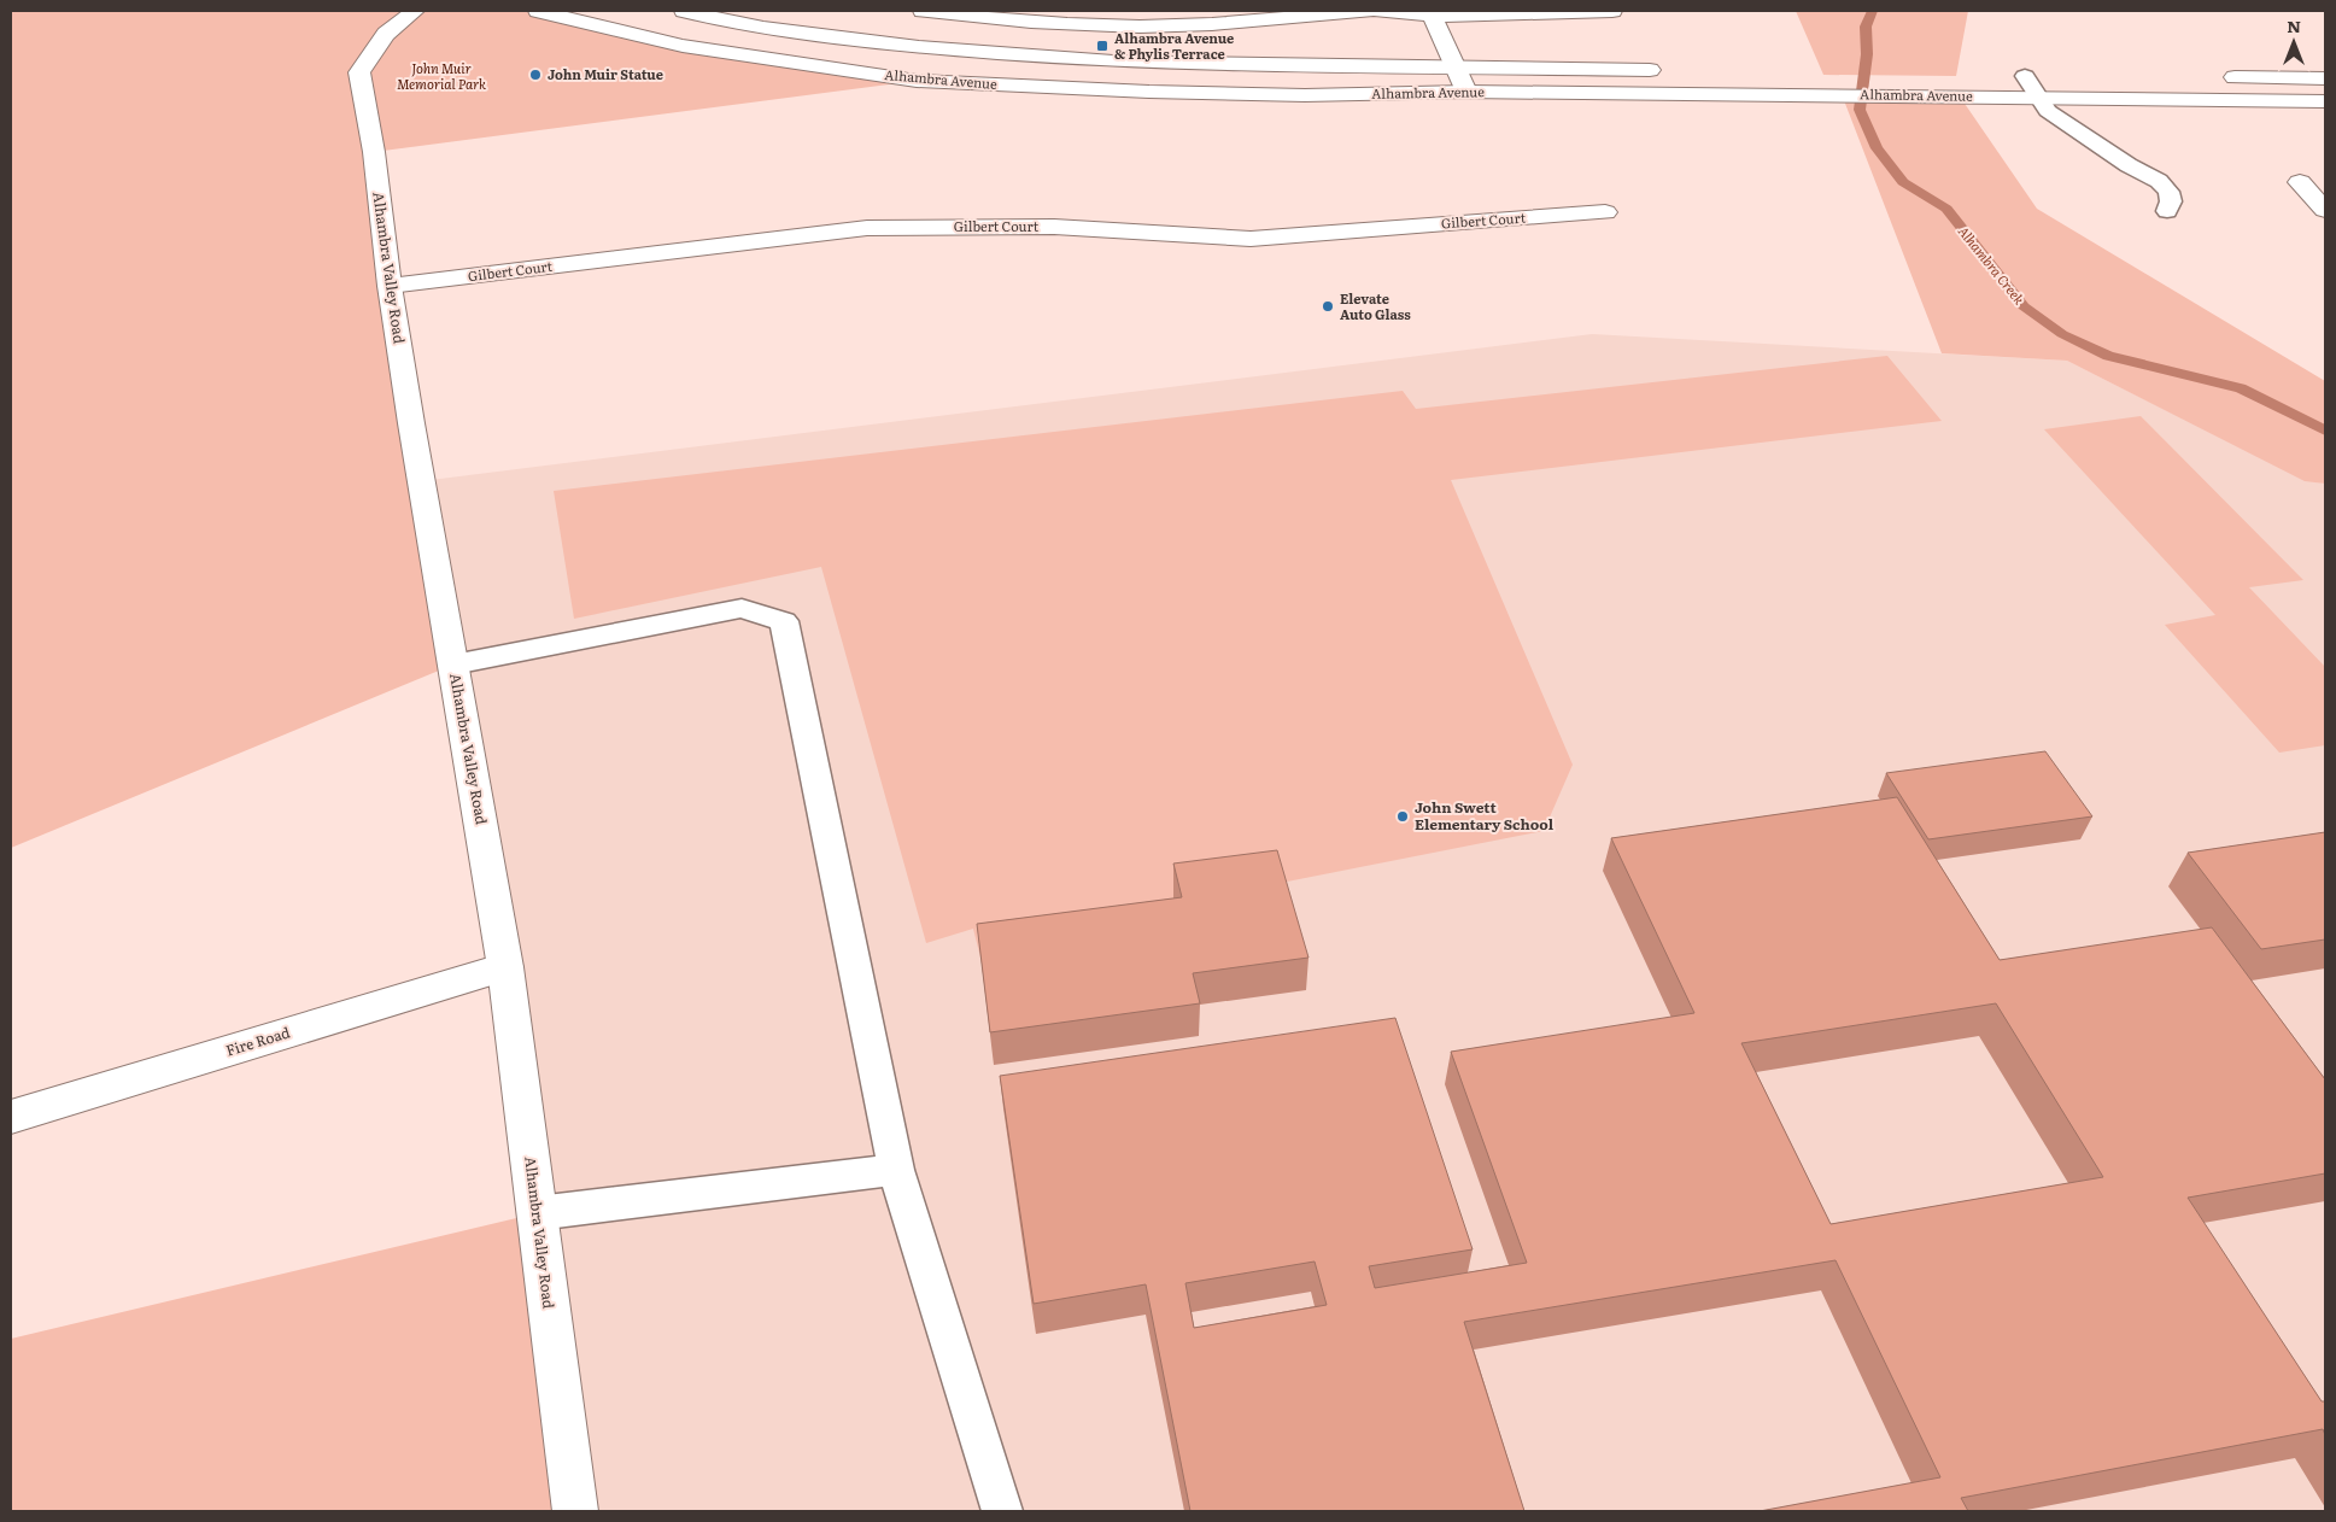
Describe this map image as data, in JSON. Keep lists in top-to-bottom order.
{
  "streets": {
    "main road": [
      "Alhambra Avenue",
      "Gilbert Court",
      "Alhambra Valley Road",
      "Fire Road"
    ]
  },
  "crossings": [
    ["Gilbert Court", "Alhambra Valley Road"],
    ["Alhambra Valley Road", "Fire Road"]
  ],
  "water": ["Alhambra Creek"],
  "parks": ["John Muir Memorial Park"],
  "places": {
    "transit": ["Alhambra Avenue & Phylis Terrace"],
    "other": ["John Muir Statue", "Elevate Auto Glass", "John Swett Elementary School"]
  },
  "north": "top"
}
